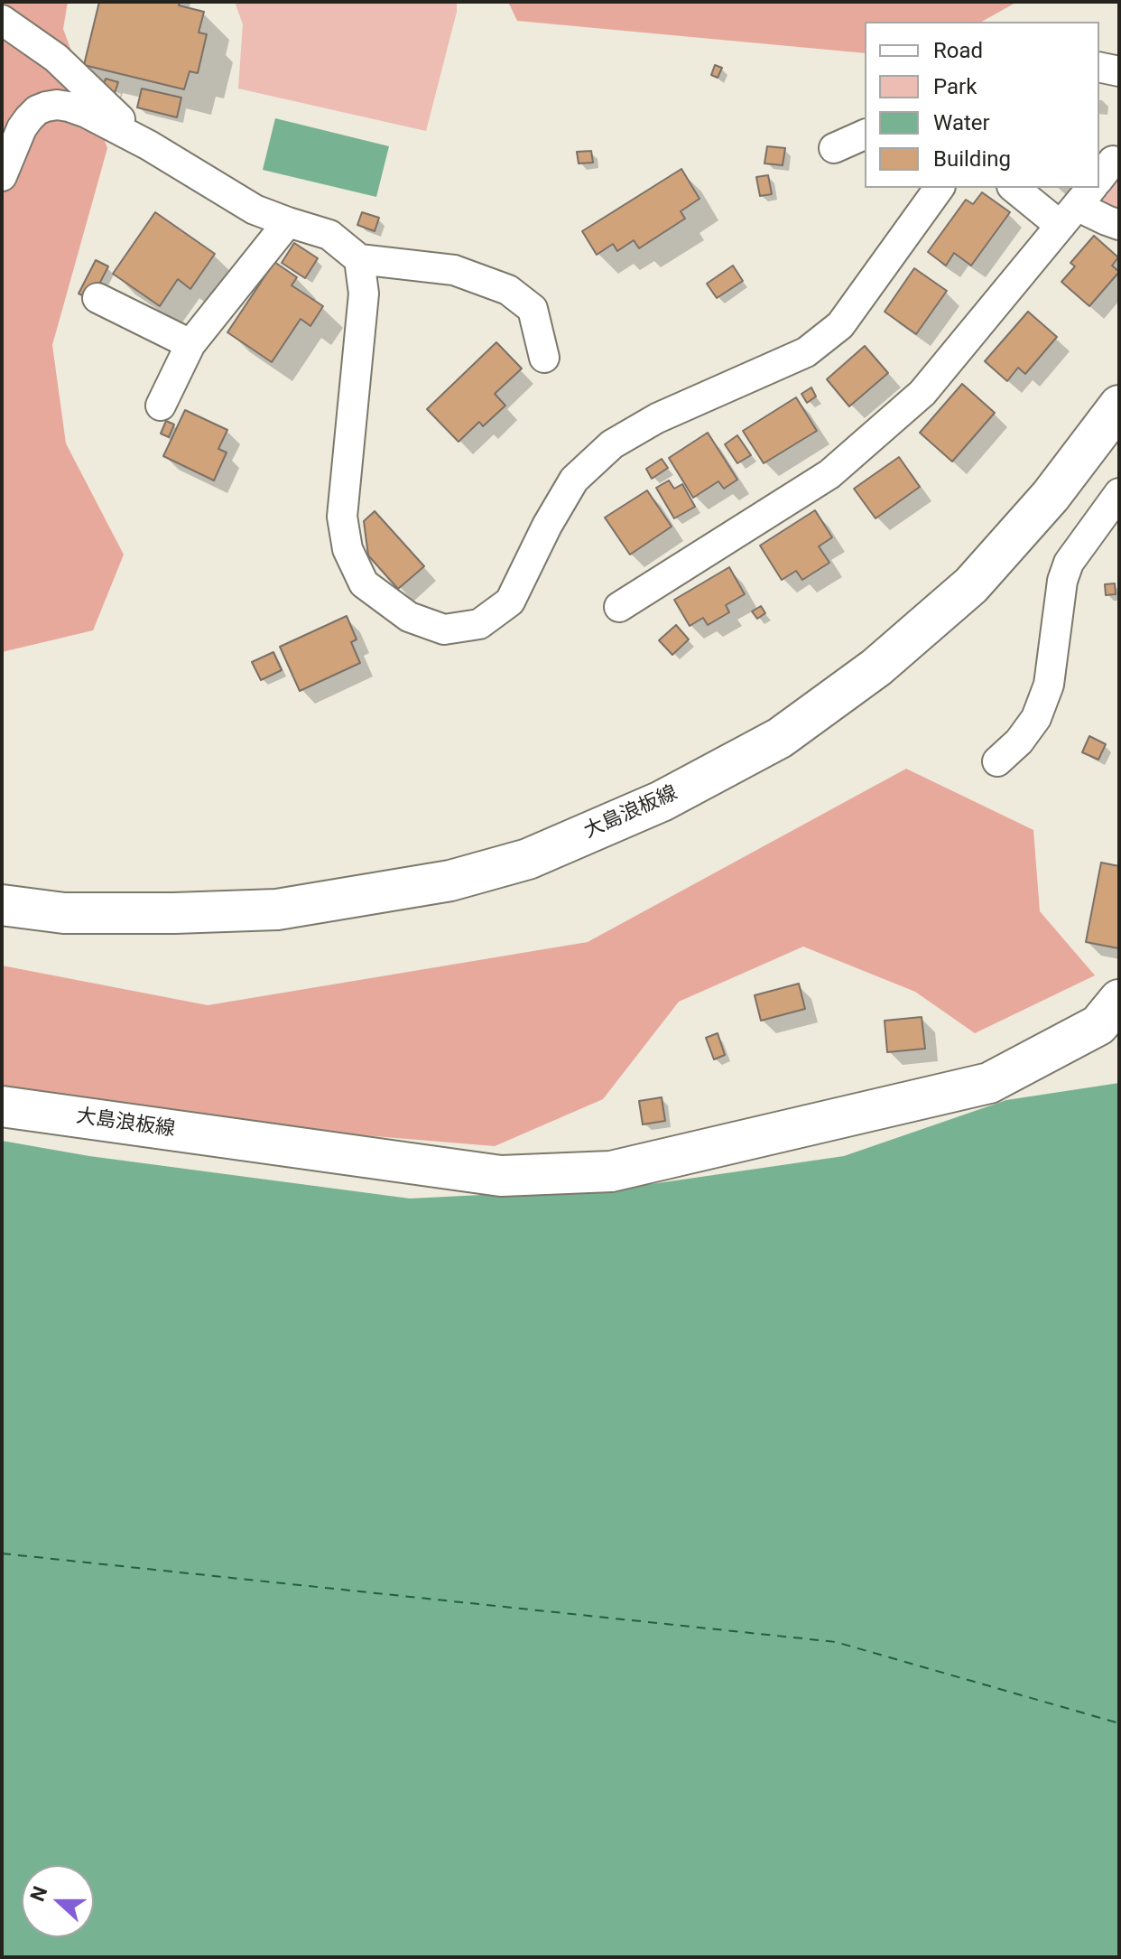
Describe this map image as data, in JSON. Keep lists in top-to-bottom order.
{
  "streets": {
    "main road": ["大島浪板線"]
  },
  "legend": [
    "Road",
    "Park",
    "Water",
    "Building"
  ],
  "north": "left"
}
